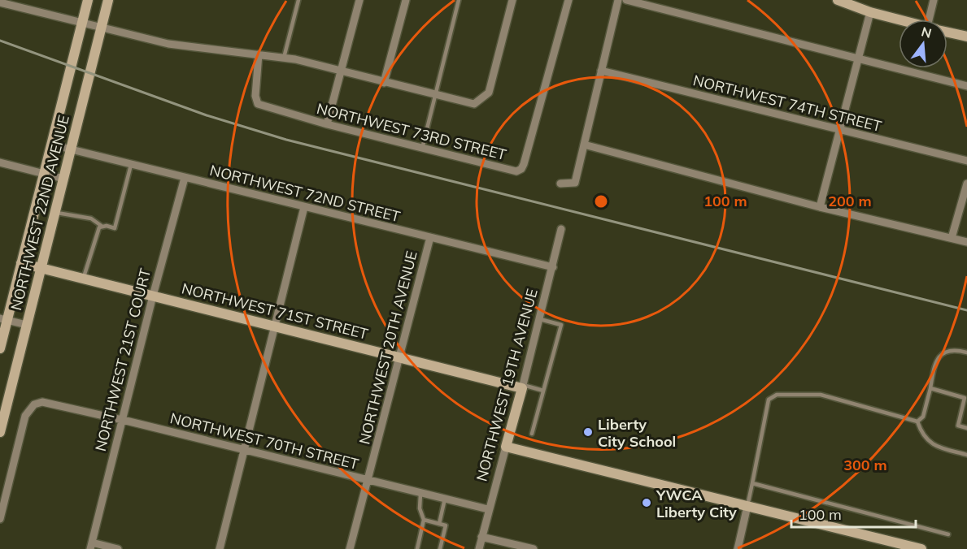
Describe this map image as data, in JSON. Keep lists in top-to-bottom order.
{
  "streets": {
    "street": [
      "NORTHWEST 74TH STREET",
      "NORTHWEST 73RD STREET",
      "NORTHWEST 72ND STREET",
      "NORTHWEST 22ND AVENUE",
      "NORTHWEST 71ST STREET",
      "NORTHWEST 20TH AVENUE",
      "NORTHWEST 21ST COURT",
      "NORTHWEST 19TH AVENUE",
      "NORTHWEST 70TH STREET"
    ]
  },
  "crossings": [
    ["NORTHWEST 72ND STREET", "NORTHWEST 22ND AVENUE"],
    ["NORTHWEST 72ND STREET", "NORTHWEST 20TH AVENUE"],
    ["NORTHWEST 72ND STREET", "NORTHWEST 21ST COURT"],
    ["NORTHWEST 72ND STREET", "NORTHWEST 19TH AVENUE"],
    ["NORTHWEST 22ND AVENUE", "NORTHWEST 71ST STREET"],
    ["NORTHWEST 71ST STREET", "NORTHWEST 20TH AVENUE"],
    ["NORTHWEST 71ST STREET", "NORTHWEST 21ST COURT"],
    ["NORTHWEST 71ST STREET", "NORTHWEST 19TH AVENUE"],
    ["NORTHWEST 20TH AVENUE", "NORTHWEST 70TH STREET"],
    ["NORTHWEST 21ST COURT", "NORTHWEST 70TH STREET"],
    ["NORTHWEST 19TH AVENUE", "NORTHWEST 70TH STREET"]
  ],
  "places": ["Liberty City School", "YWCA Liberty City"],
  "scale_bar": "100 m",
  "north": "top",
  "rings": ["100 m", "200 m", "300 m"]
}
